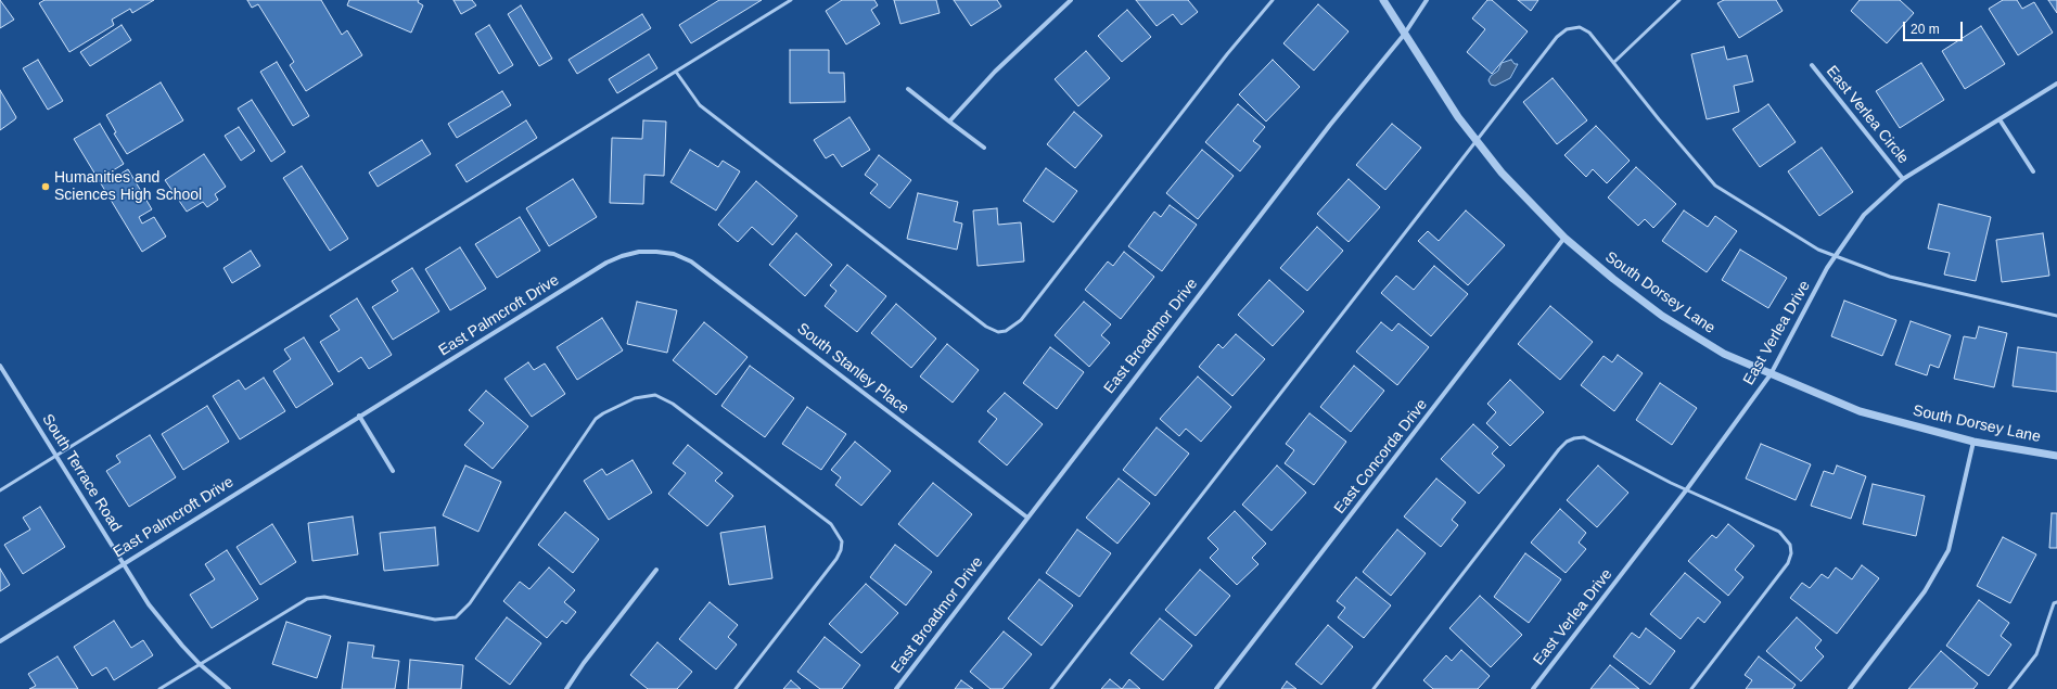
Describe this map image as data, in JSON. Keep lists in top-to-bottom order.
{
  "streets": {
    "street": [
      "East Verlea Circle",
      "South Dorsey Lane",
      "East Palmcroft Drive",
      "East Verlea Drive",
      "East Broadmor Drive",
      "South Stanley Place",
      "East Concorda Drive",
      "South Terrace Road"
    ]
  },
  "crossings": [
    ["East Verlea Circle", "East Verlea Drive"],
    ["South Dorsey Lane", "East Verlea Drive"],
    ["South Dorsey Lane", "East Broadmor Drive"],
    ["South Dorsey Lane", "East Concorda Drive"],
    ["East Palmcroft Drive", "South Stanley Place"],
    ["East Palmcroft Drive", "South Terrace Road"],
    ["East Broadmor Drive", "South Stanley Place"]
  ],
  "places": ["Humanities and Sciences High School"],
  "scale_bar": "20 m"
}
